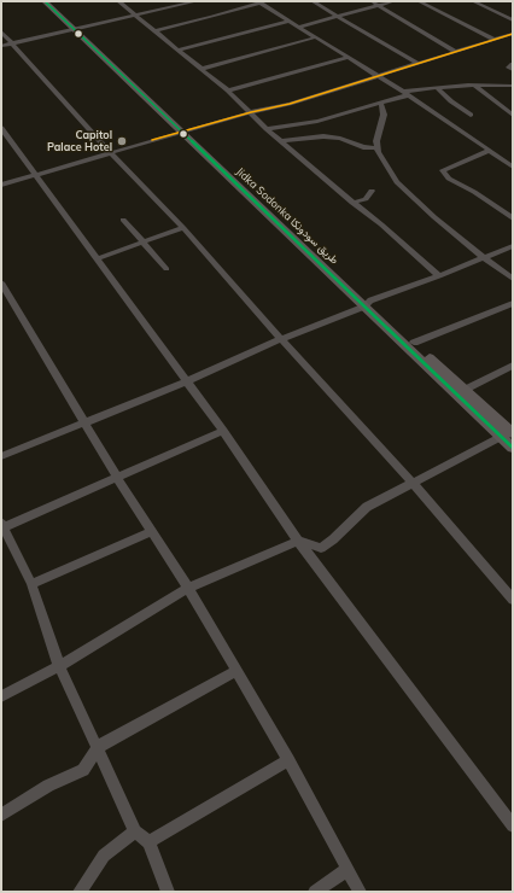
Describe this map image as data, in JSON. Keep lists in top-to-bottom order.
{
  "streets": {
    "main road": ["Jidka Sodonka طريق سودونكا"]
  },
  "places": ["Capitol Palace Hotel"]
}
